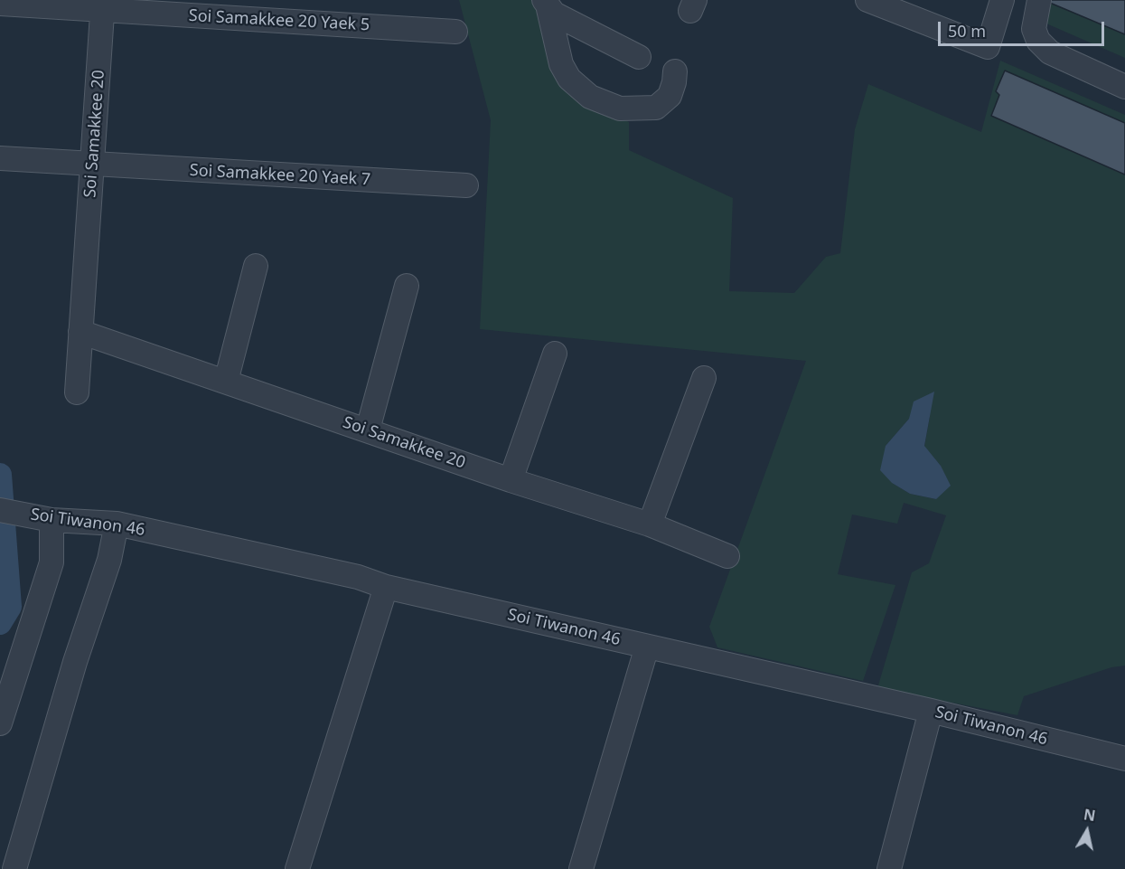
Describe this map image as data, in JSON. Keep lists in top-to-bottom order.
{
  "streets": {
    "street": [
      "Soi Samakkee 20 Yaek 5",
      "Soi Samakkee 20",
      "Soi Samakkee 20 Yaek 7",
      "Soi Tiwanon 46"
    ]
  },
  "crossings": [
    ["Soi Samakkee 20 Yaek 5", "Soi Samakkee 20"],
    ["Soi Samakkee 20", "Soi Samakkee 20 Yaek 7"]
  ],
  "scale_bar": "50 m",
  "north": "top"
}
